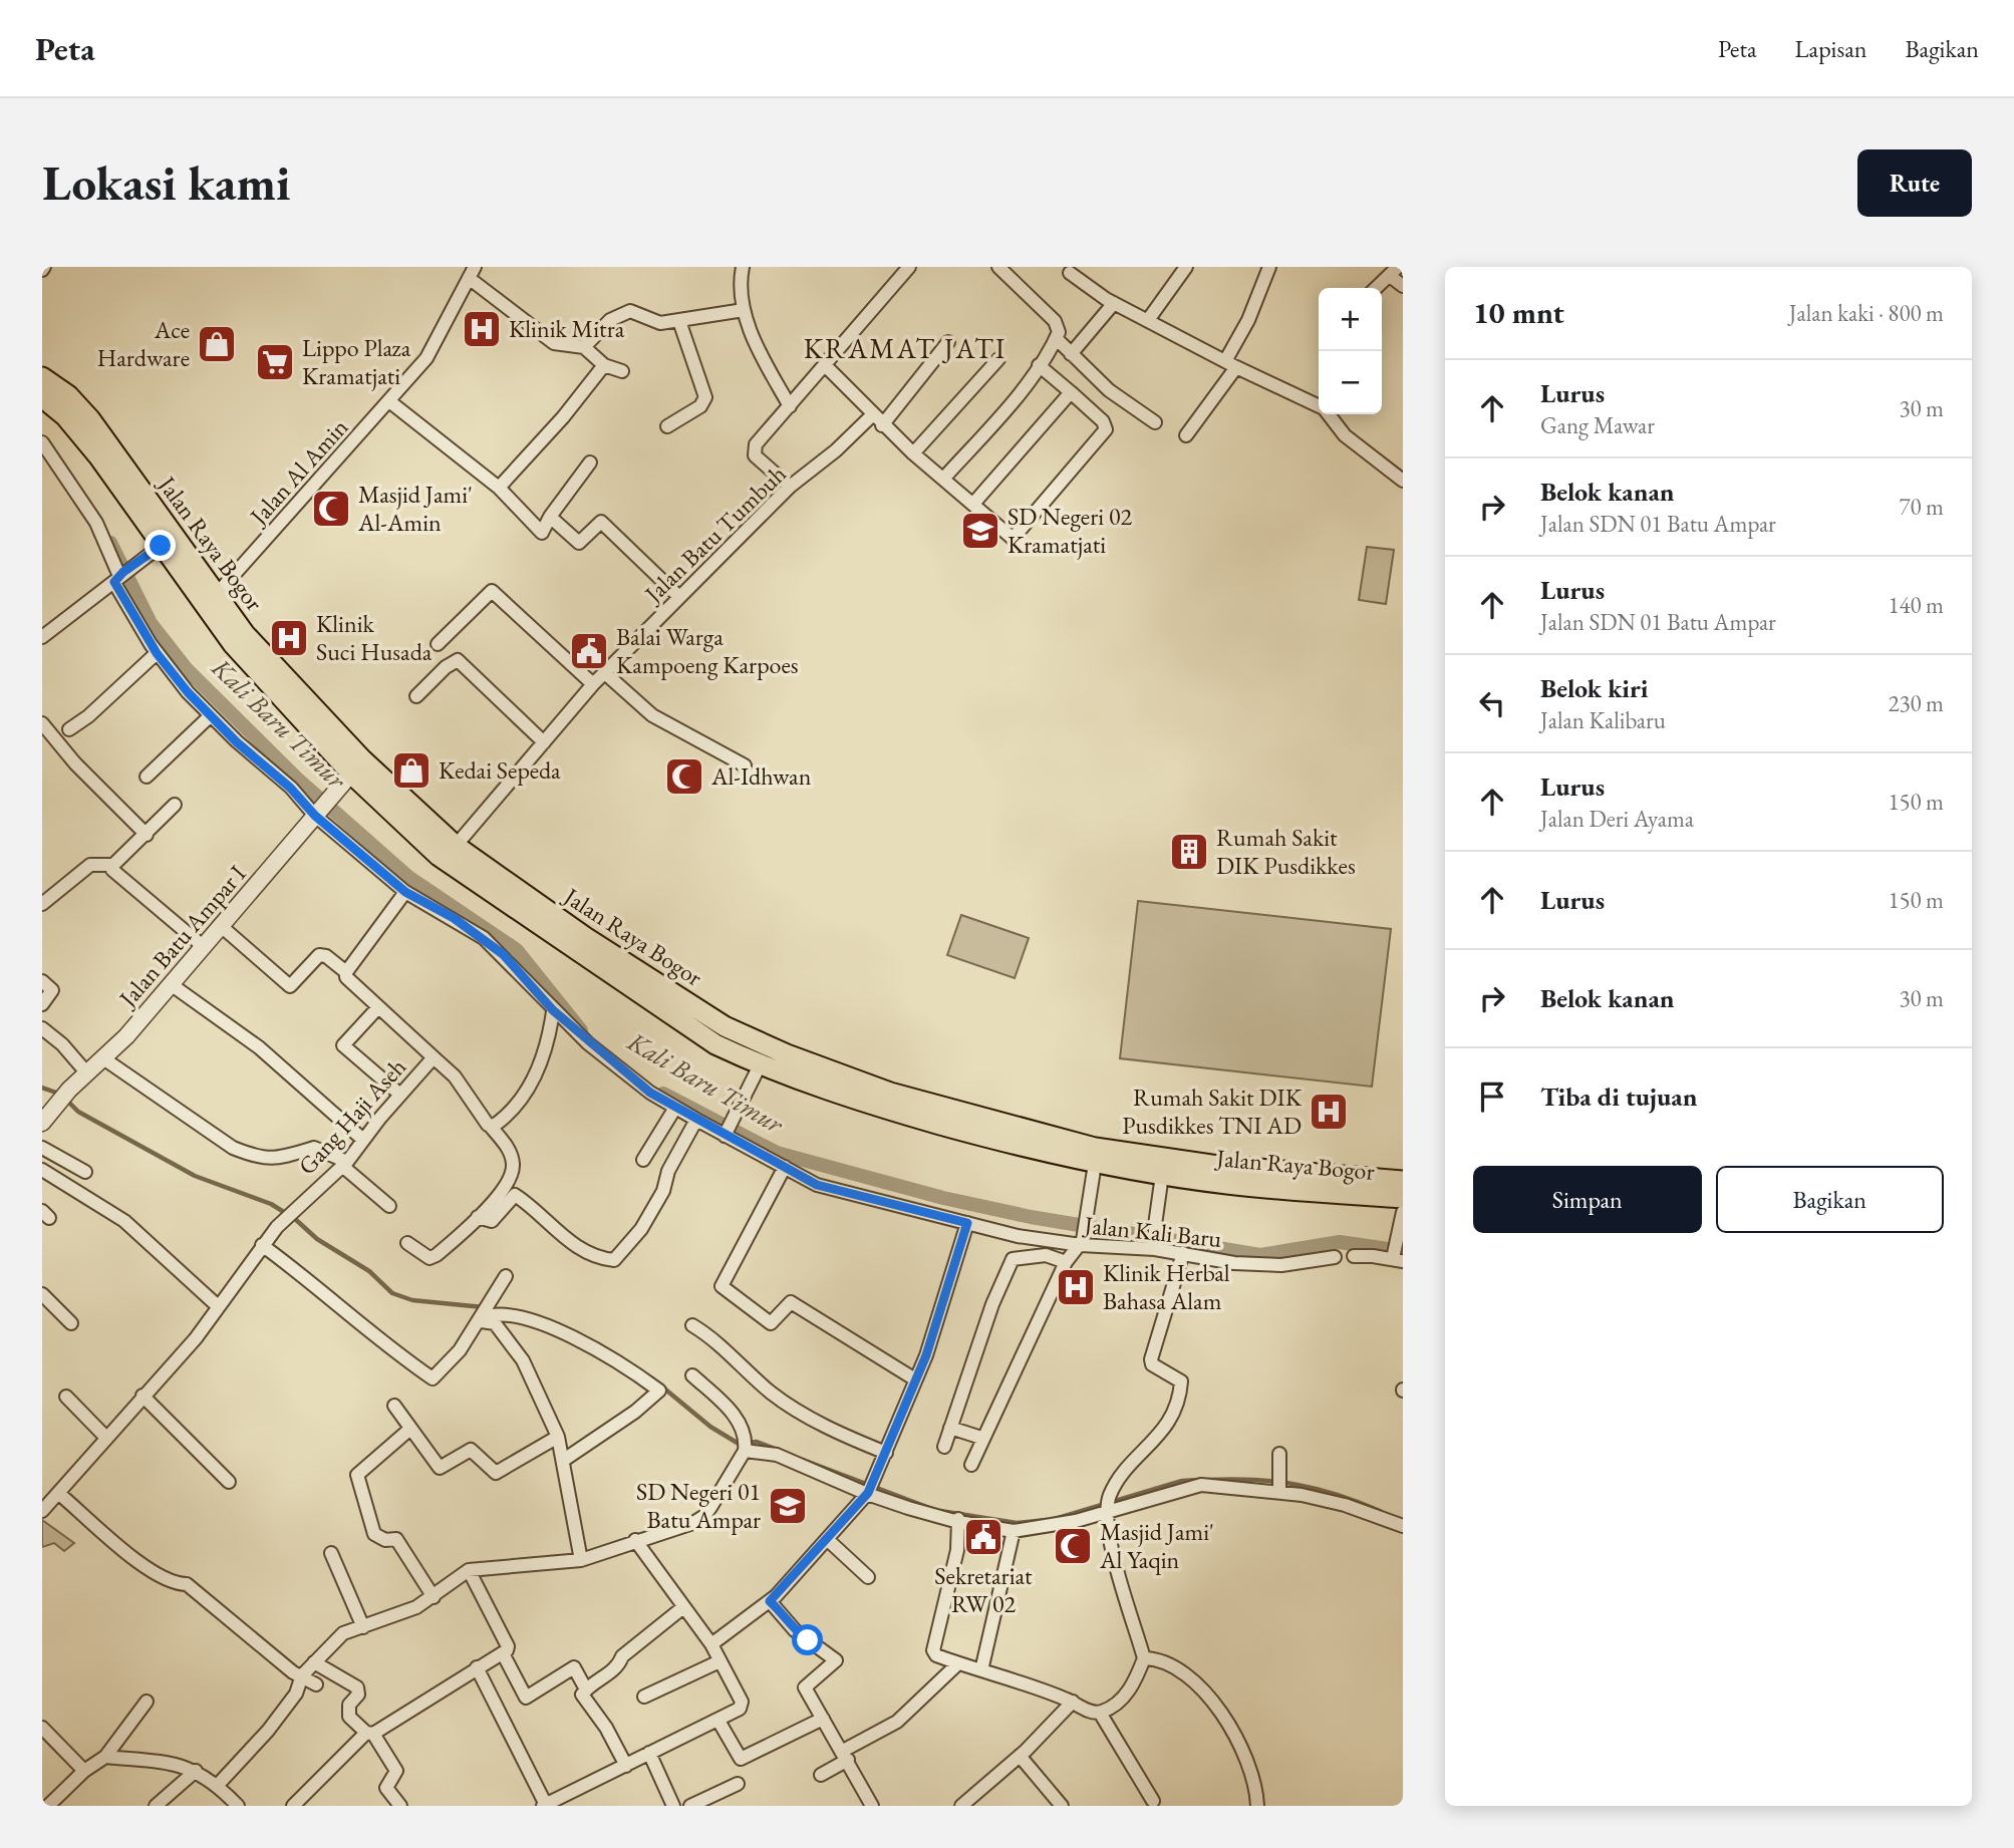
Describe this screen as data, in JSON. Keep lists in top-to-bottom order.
{
  "streets": {
    "highway": ["Jalan Raya Bogor"],
    "street": [
      "Jalan Al Amin",
      "Jalan Batu Tumbuh",
      "Jalan Batu Ampar I",
      "Gang Haji Aseh",
      "Jalan Kali Baru"
    ]
  },
  "crossings": [
    ["Jalan Al Amin", "Jalan Raya Bogor"],
    ["Jalan Batu Tumbuh", "Jalan Raya Bogor"],
    ["Jalan Raya Bogor", "Jalan Batu Ampar I"],
    ["Jalan Batu Ampar I", "Jalan Kali Baru"]
  ],
  "districts": ["KRAMAT JATI"],
  "water": ["Kali Baru Timur"],
  "places": {
    "hospital": [
      "Klinik Mitra",
      "Klinik Suci Husada",
      "Rumah Sakit DIK Pusdikkes TNI AD",
      "Klinik Herbal Bahasa Alam"
    ],
    "shop": ["Ace Hardware", "Kedai Sepeda"],
    "supermarket": ["Lippo Plaza Kramatjati"],
    "mosque": ["Masjid Jami' Al-Amin", "Al-Idhwan", "Masjid Jami' Al Yaqin"],
    "school or university": ["SD Negeri 02 Kramatjati", "SD Negeri 01 Batu Ampar"],
    "public building": ["Balai Warga Kampoeng Karpoes", "Sekretariat RW 02"],
    "building": ["Rumah Sakit DIK Pusdikkes"]
  },
  "page": {
    "header": "Peta",
    "nav": ["Peta", "Lapisan", "Bagikan"],
    "buttons": [
      "Rute",
      ["Simpan", "Bagikan"]
    ],
    "title": "Lokasi kami",
    "heading": ["10 mnt", "Jalan kaki · 800 m"],
    "map_buttons": ["+", "−"],
    "list": [
      ["Lurus", "Gang Mawar", "30 m"],
      ["Belok kanan", "Jalan SDN 01 Batu Ampar", "70 m"],
      ["Lurus", "Jalan SDN 01 Batu Ampar", "140 m"],
      ["Belok kiri", "Jalan Kalibaru", "230 m"],
      ["Lurus", "Jalan Deri Ayama", "150 m"],
      ["Lurus", "150 m"],
      ["Belok kanan", "30 m"],
      "Tiba di tujuan"
    ]
  }
}
